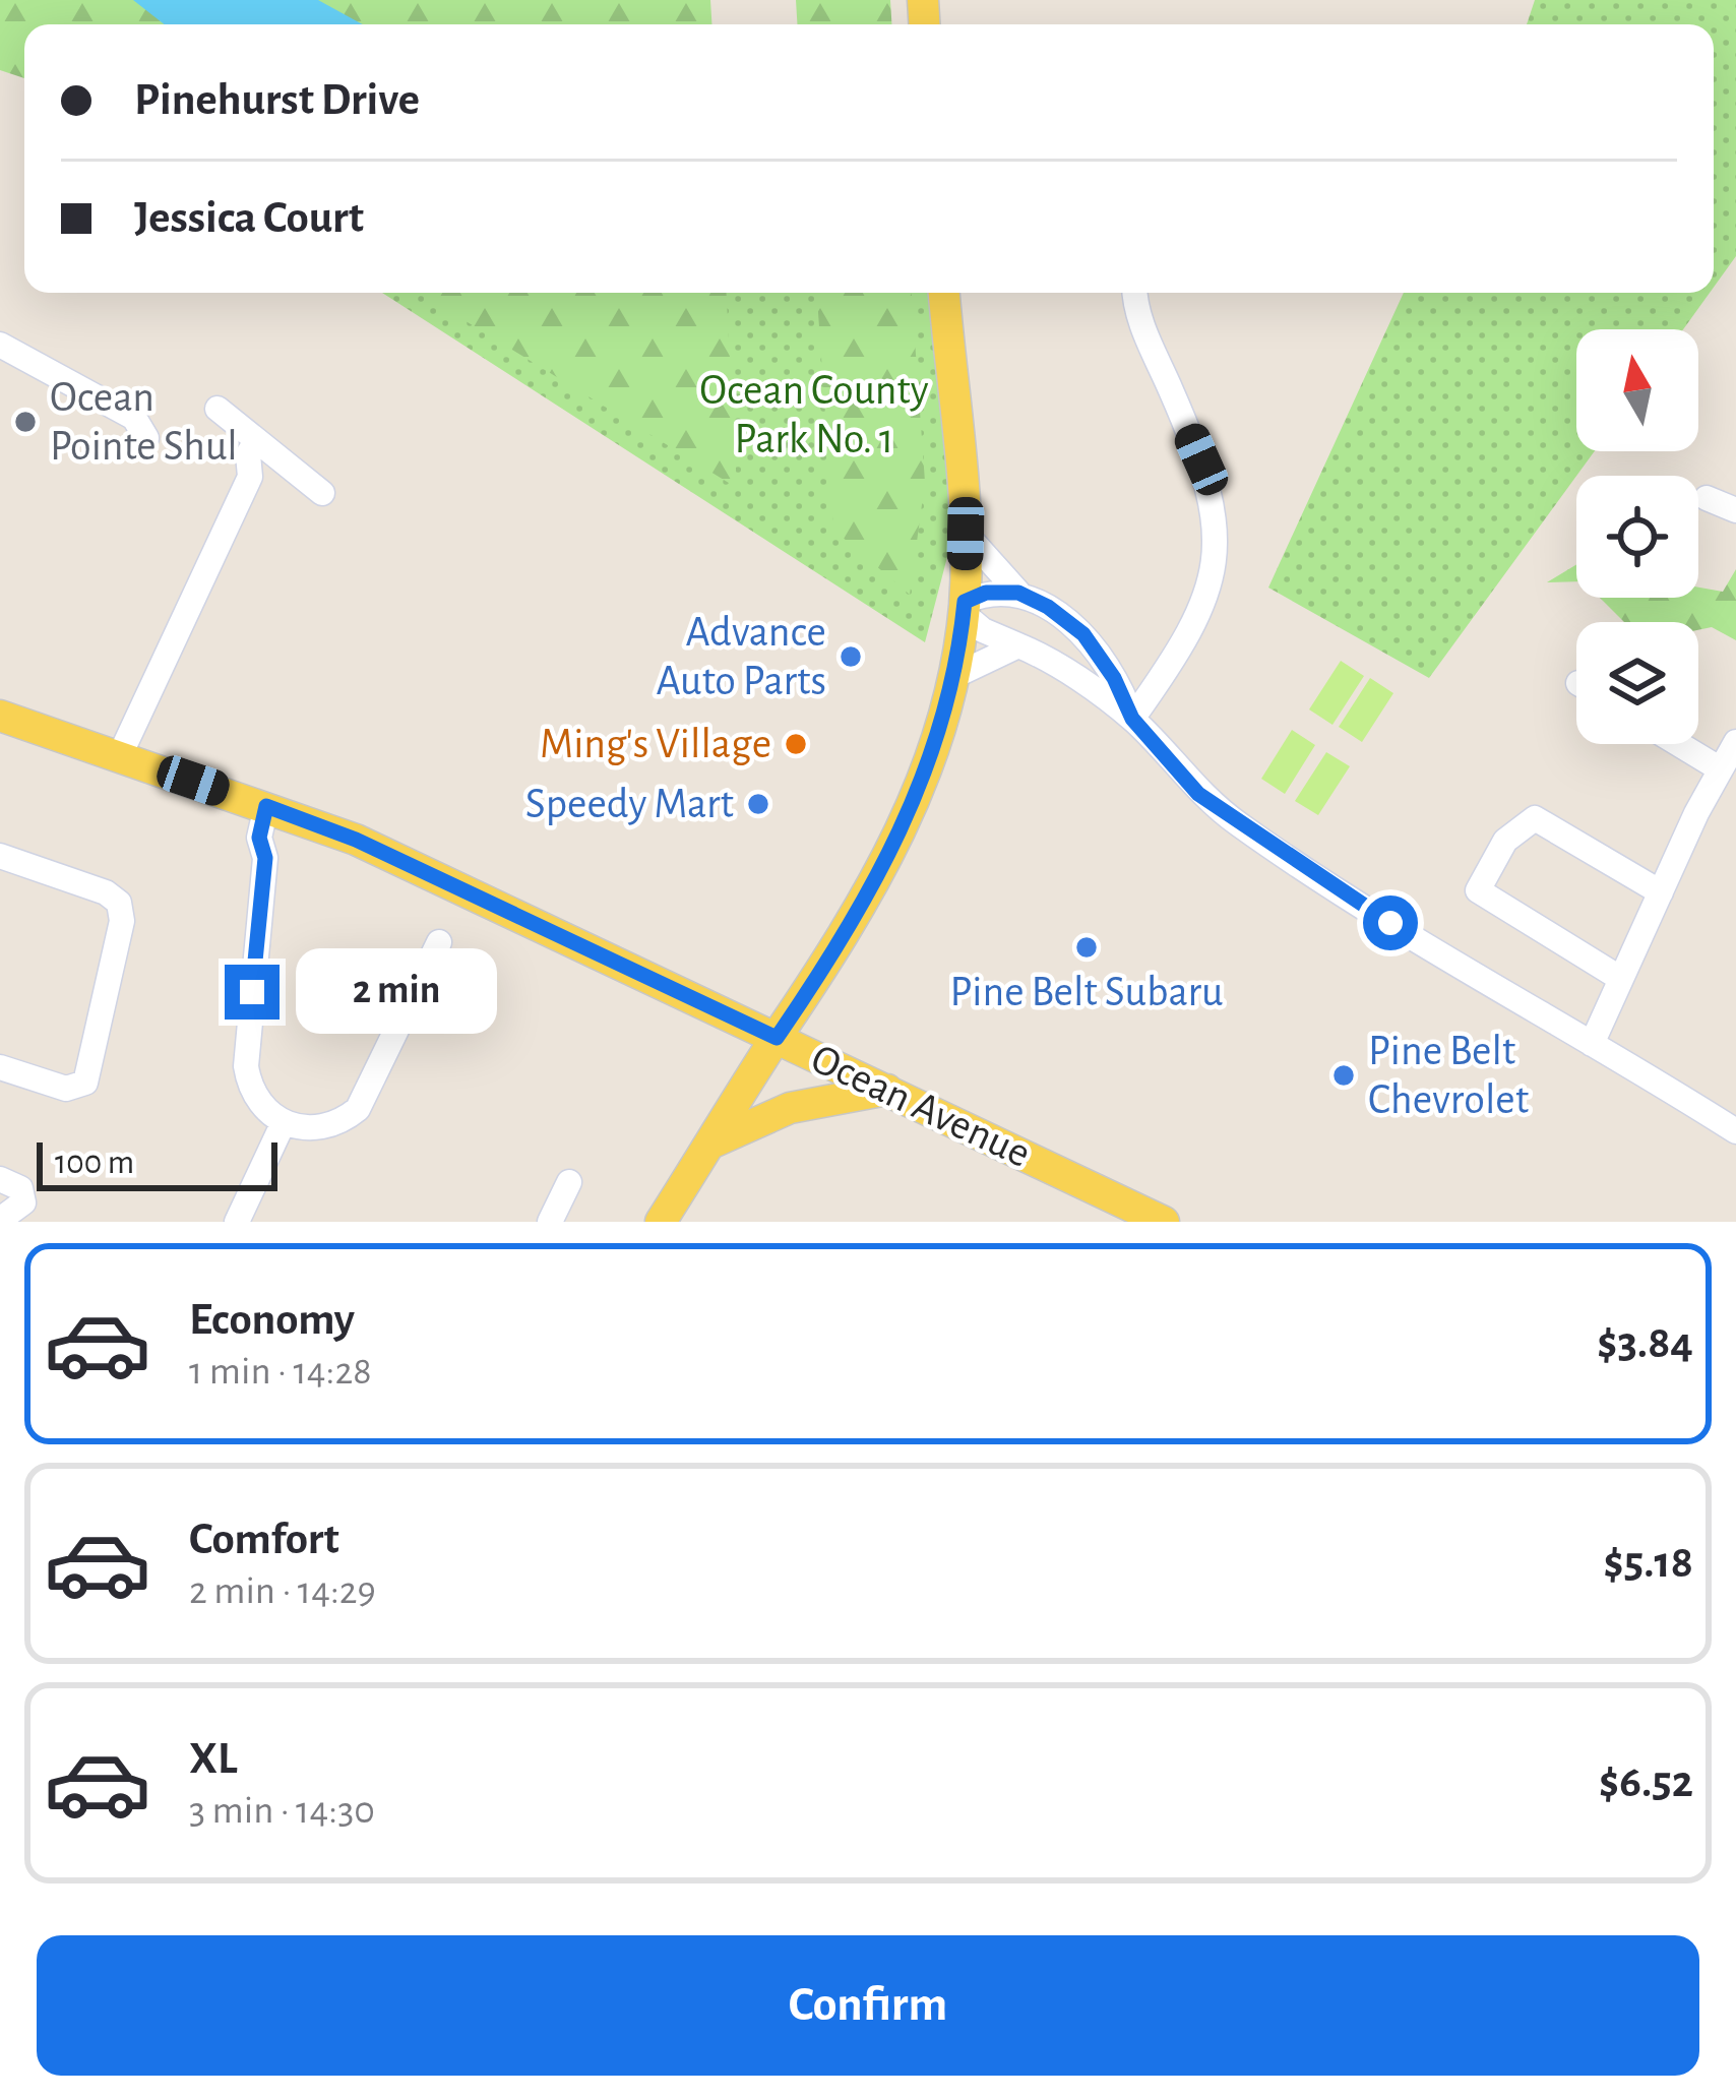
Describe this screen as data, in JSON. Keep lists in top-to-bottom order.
{
  "streets": {
    "main road": ["Ocean Avenue"]
  },
  "parks": ["Ocean County Park No. 1"],
  "places": [
    "Ocean Pointe Shul",
    "Advance Auto Parts",
    "Ming's Village",
    "Speedy Mart",
    "Pine Belt Subaru",
    "Pine Belt Chevrolet"
  ],
  "scale_bar": "100 m",
  "north": "top",
  "page": {
    "banner": ["Pinehurst Drive", "Jessica Court"],
    "bubble": "2 min",
    "scale": "100 m",
    "list": [
      {
        "name": "Economy",
        "note": "1 min · 14:28",
        "value": "$3.84"
      },
      {
        "name": "Comfort",
        "note": "2 min · 14:29",
        "value": "$5.18"
      },
      {
        "name": "XL",
        "note": "3 min · 14:30",
        "value": "$6.52"
      }
    ],
    "buttons": "Confirm"
  }
}
